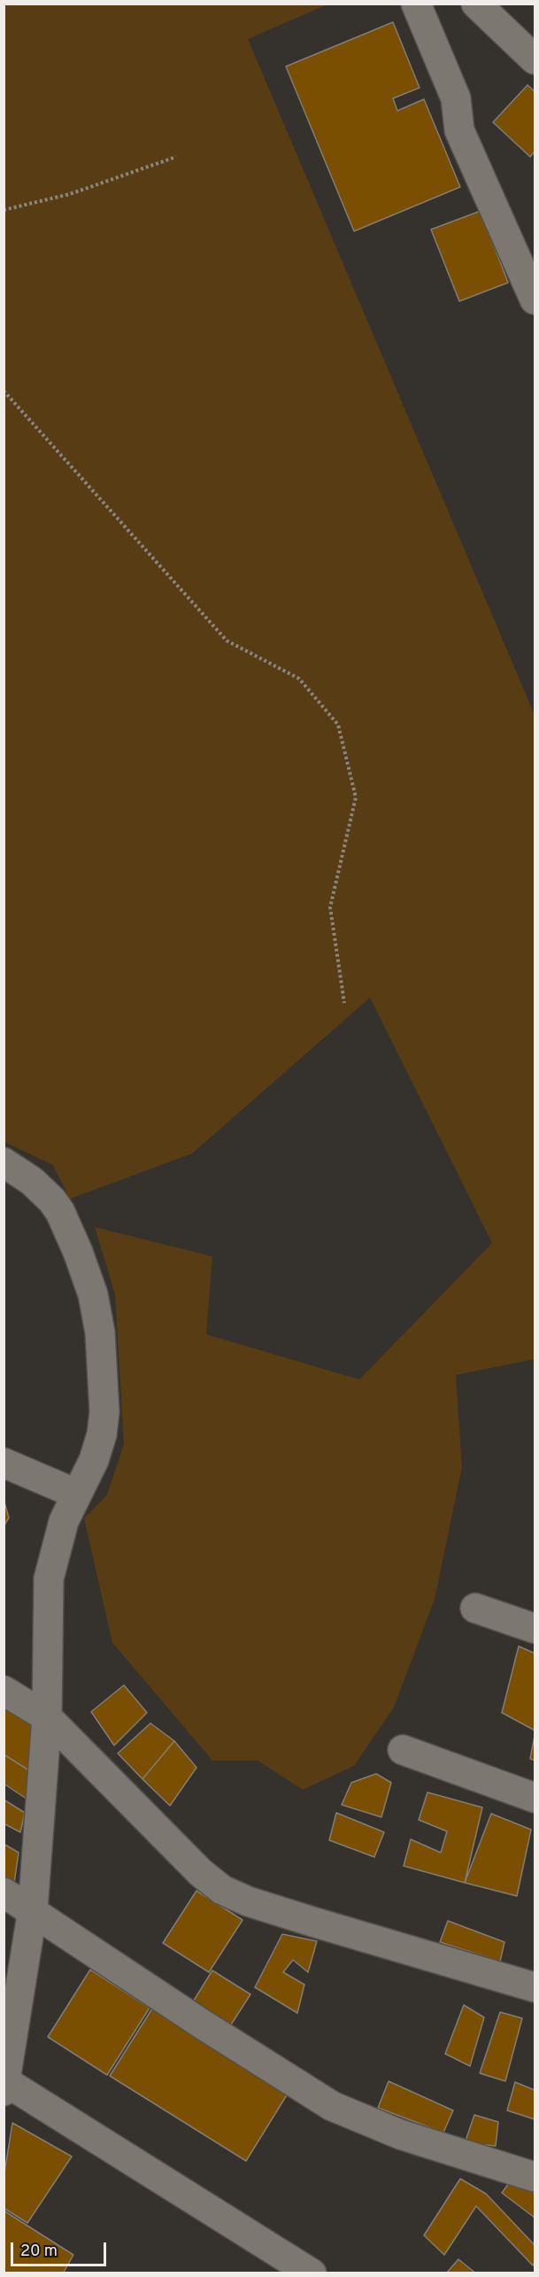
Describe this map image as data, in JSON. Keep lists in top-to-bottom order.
{
  "scale_bar": "20 m"
}
